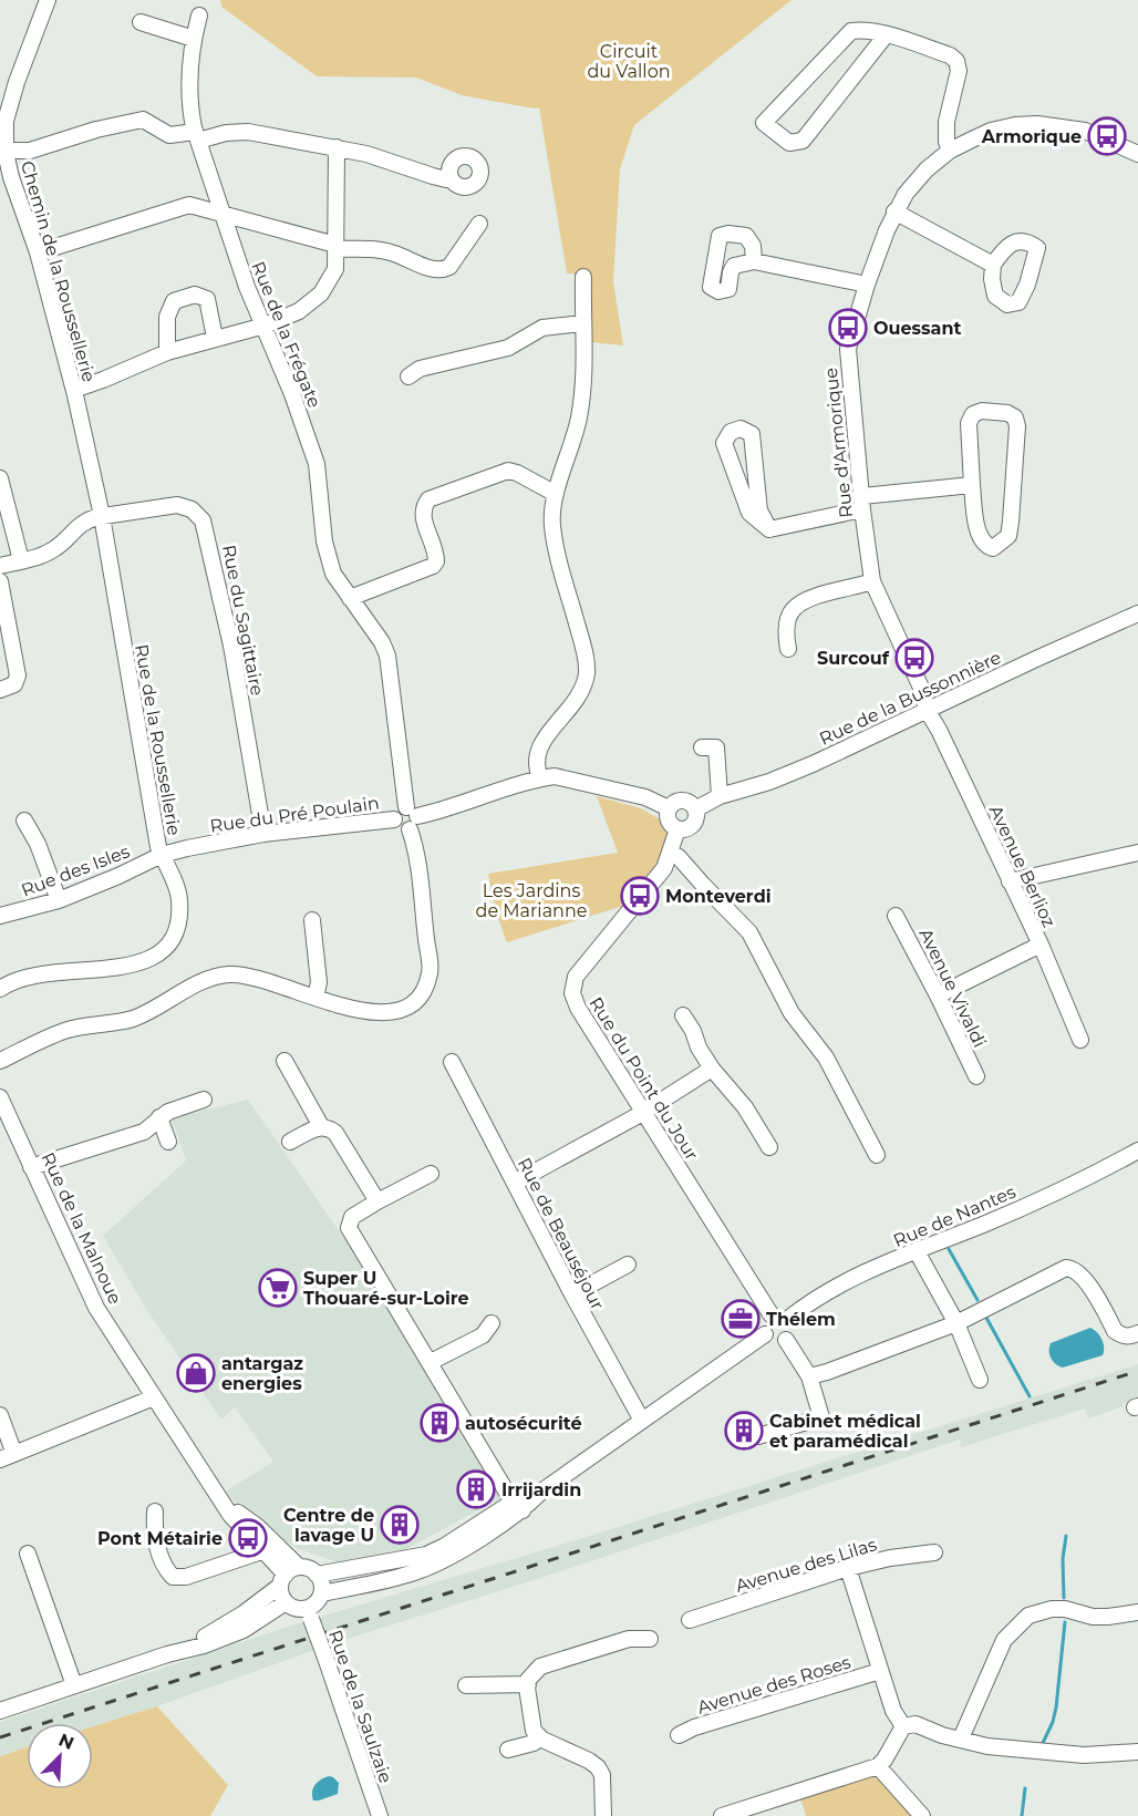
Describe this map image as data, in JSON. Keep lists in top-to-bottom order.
{
  "streets": {
    "street": [
      "Chemin de la Roussellerie",
      "Rue de la Frégate",
      "Rue d'Armorique",
      "Rue du Sagittaire",
      "Rue de la Bussonnière",
      "Rue de la Roussellerie",
      "Rue du Pré Poulain",
      "Avenue Berlioz",
      "Rue des Isles",
      "Avenue Vivaldi",
      "Rue du Point du Jour",
      "Rue de Nantes",
      "Rue de la Malnoue",
      "Rue de Beauséjour",
      "Avenue des Lilas",
      "Avenue des Roses",
      "Rue de la Saulzaie"
    ]
  },
  "crossings": [
    ["Chemin de la Roussellerie", "Rue du Sagittaire"],
    ["Chemin de la Roussellerie", "Rue de la Roussellerie"],
    ["Rue de la Frégate", "Rue du Pré Poulain"],
    ["Rue d'Armorique", "Rue de la Bussonnière"],
    ["Rue d'Armorique", "Avenue Berlioz"],
    ["Rue du Sagittaire", "Rue de la Roussellerie"],
    ["Rue du Sagittaire", "Rue du Pré Poulain"],
    ["Rue de la Bussonnière", "Avenue Berlioz"],
    ["Rue de la Bussonnière", "Rue du Point du Jour"],
    ["Rue de la Roussellerie", "Rue du Pré Poulain"],
    ["Rue de la Roussellerie", "Rue des Isles"],
    ["Rue du Pré Poulain", "Rue des Isles"],
    ["Rue du Point du Jour", "Rue de Nantes"],
    ["Rue de la Malnoue", "Rue de la Saulzaie"]
  ],
  "parks": ["Circuit du Vallon", "Les Jardins de Marianne"],
  "places": {
    "bus stop": [
      "Armorique",
      "Ouessant",
      "Surcouf",
      "Monteverdi",
      "Pont Métairie"
    ],
    "supermarket": ["Super U Thouaré-sur-Loire"],
    "office": ["Thélem"],
    "shop": ["antargaz energies"],
    "building": [
      "autosécurité",
      "Cabinet médical et paramédical",
      "Irrijardin",
      "Centre de lavage U"
    ]
  },
  "north": "top right"
}
